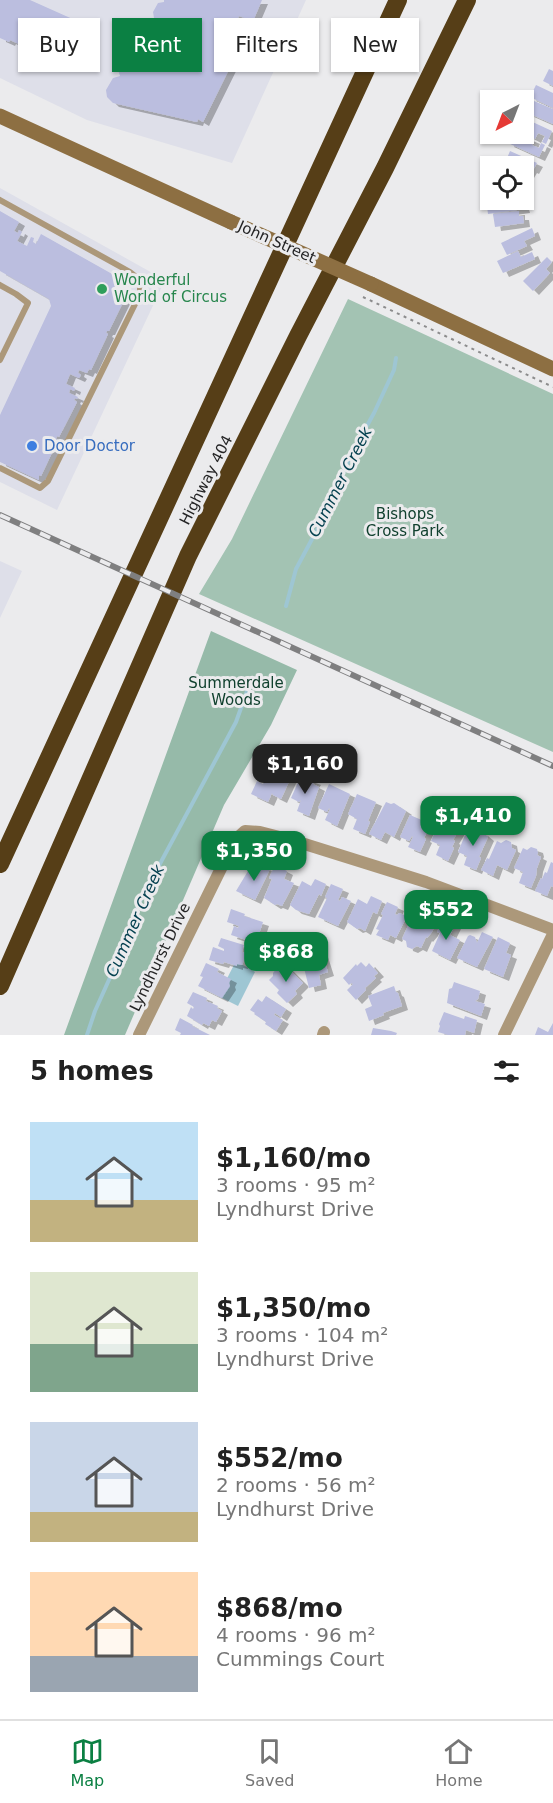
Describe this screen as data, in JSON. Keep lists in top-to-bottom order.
{
  "streets": {
    "highway": ["Highway 404"],
    "main road": ["John Street"],
    "street": ["Lyndhurst Drive"]
  },
  "water": ["Cummer Creek"],
  "parks": ["Bishops Cross Park", "Summerdale Woods"],
  "places": ["Wonderful World of Circus", "Door Doctor"],
  "north": "bottom left",
  "page": {
    "chip": [
      "Buy",
      "Rent",
      "Filters",
      "New"
    ],
    "price": [
      "$1,160",
      "$1,410",
      "$1,350",
      "$552",
      "$868"
    ],
    "heading": "5 homes",
    "list": [
      {
        "name": "$1,160/mo",
        "note": "3 rooms · 95 m² · Lyndhurst Drive"
      },
      {
        "name": "$1,350/mo",
        "note": "3 rooms · 104 m² · Lyndhurst Drive"
      },
      {
        "name": "$552/mo",
        "note": "2 rooms · 56 m² · Lyndhurst Drive"
      },
      {
        "name": "$868/mo",
        "note": "4 rooms · 96 m² · Cummings Court"
      }
    ],
    "tabs": ["Map", "Saved", "Home"]
  }
}
